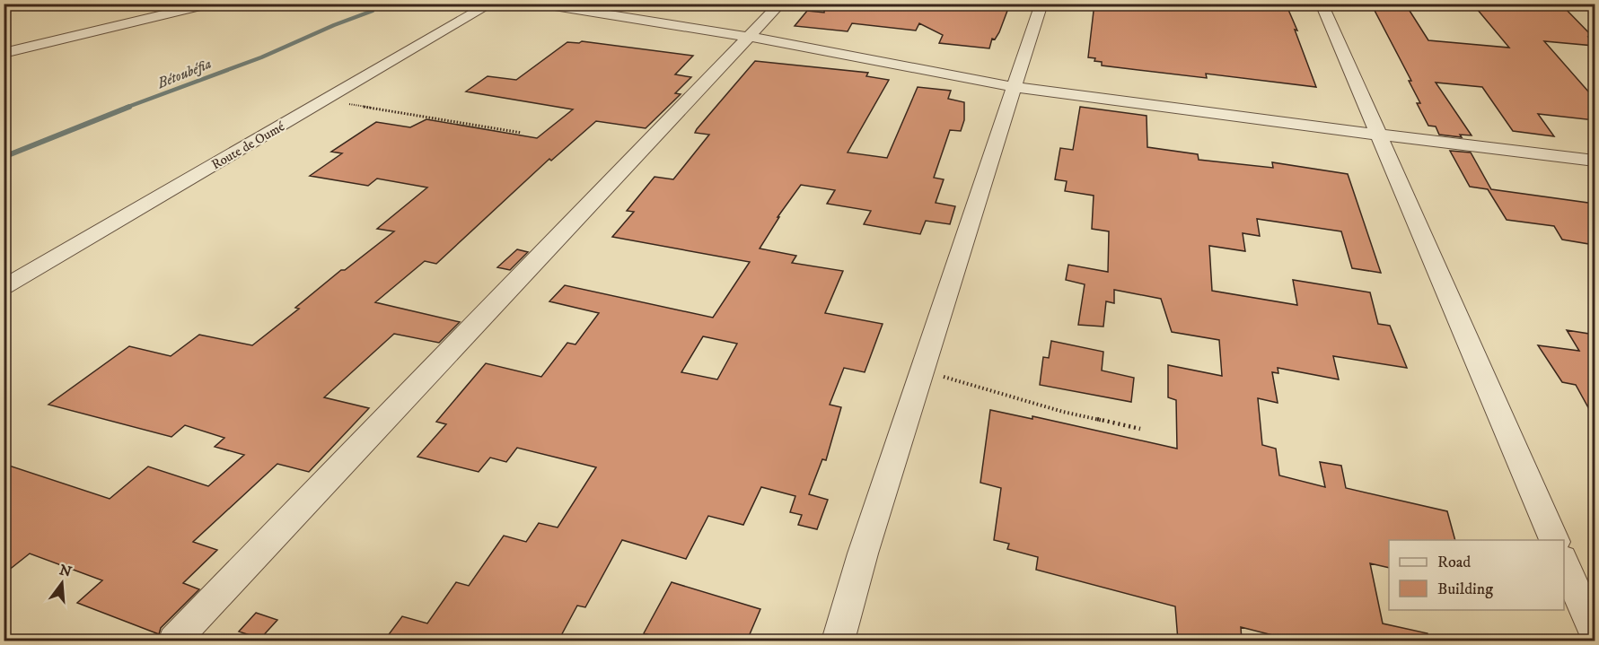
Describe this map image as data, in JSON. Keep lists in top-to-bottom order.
{
  "streets": {
    "street": ["Route de Oumé"]
  },
  "water": ["Bétoubéfia"],
  "legend": ["Road", "Building"],
  "north": "top"
}
